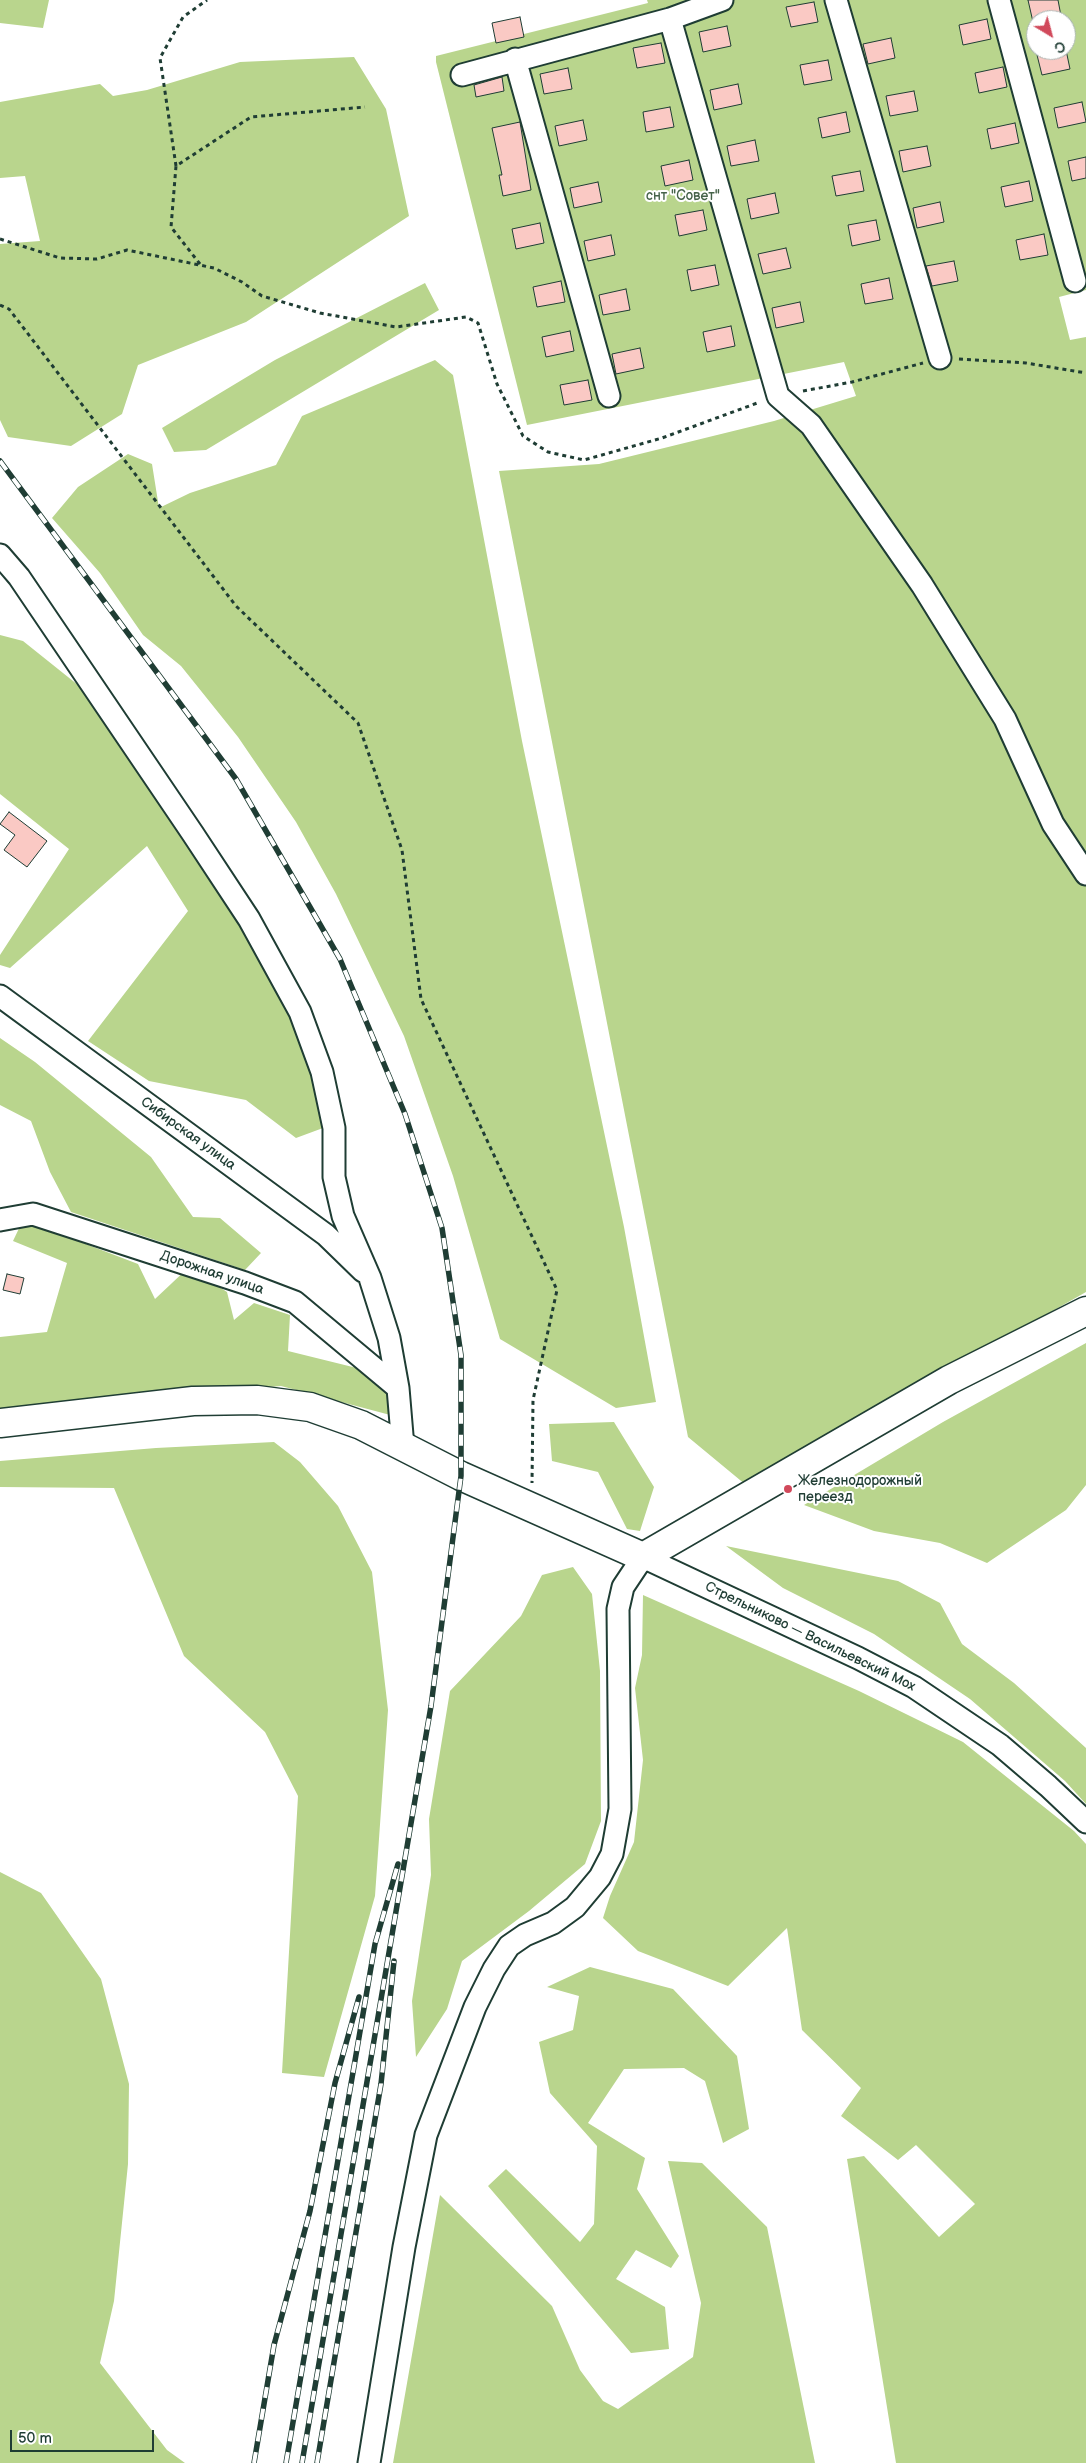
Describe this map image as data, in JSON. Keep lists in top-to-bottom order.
{
  "streets": {
    "street": ["Сибирская улица", "Дорожная улица", "Стрельниково — Васильевский Мох"]
  },
  "parks": ["снт \"Совет\""],
  "places": ["Железнодорожный переезд"],
  "scale_bar": "50 m",
  "north": "bottom right"
}
